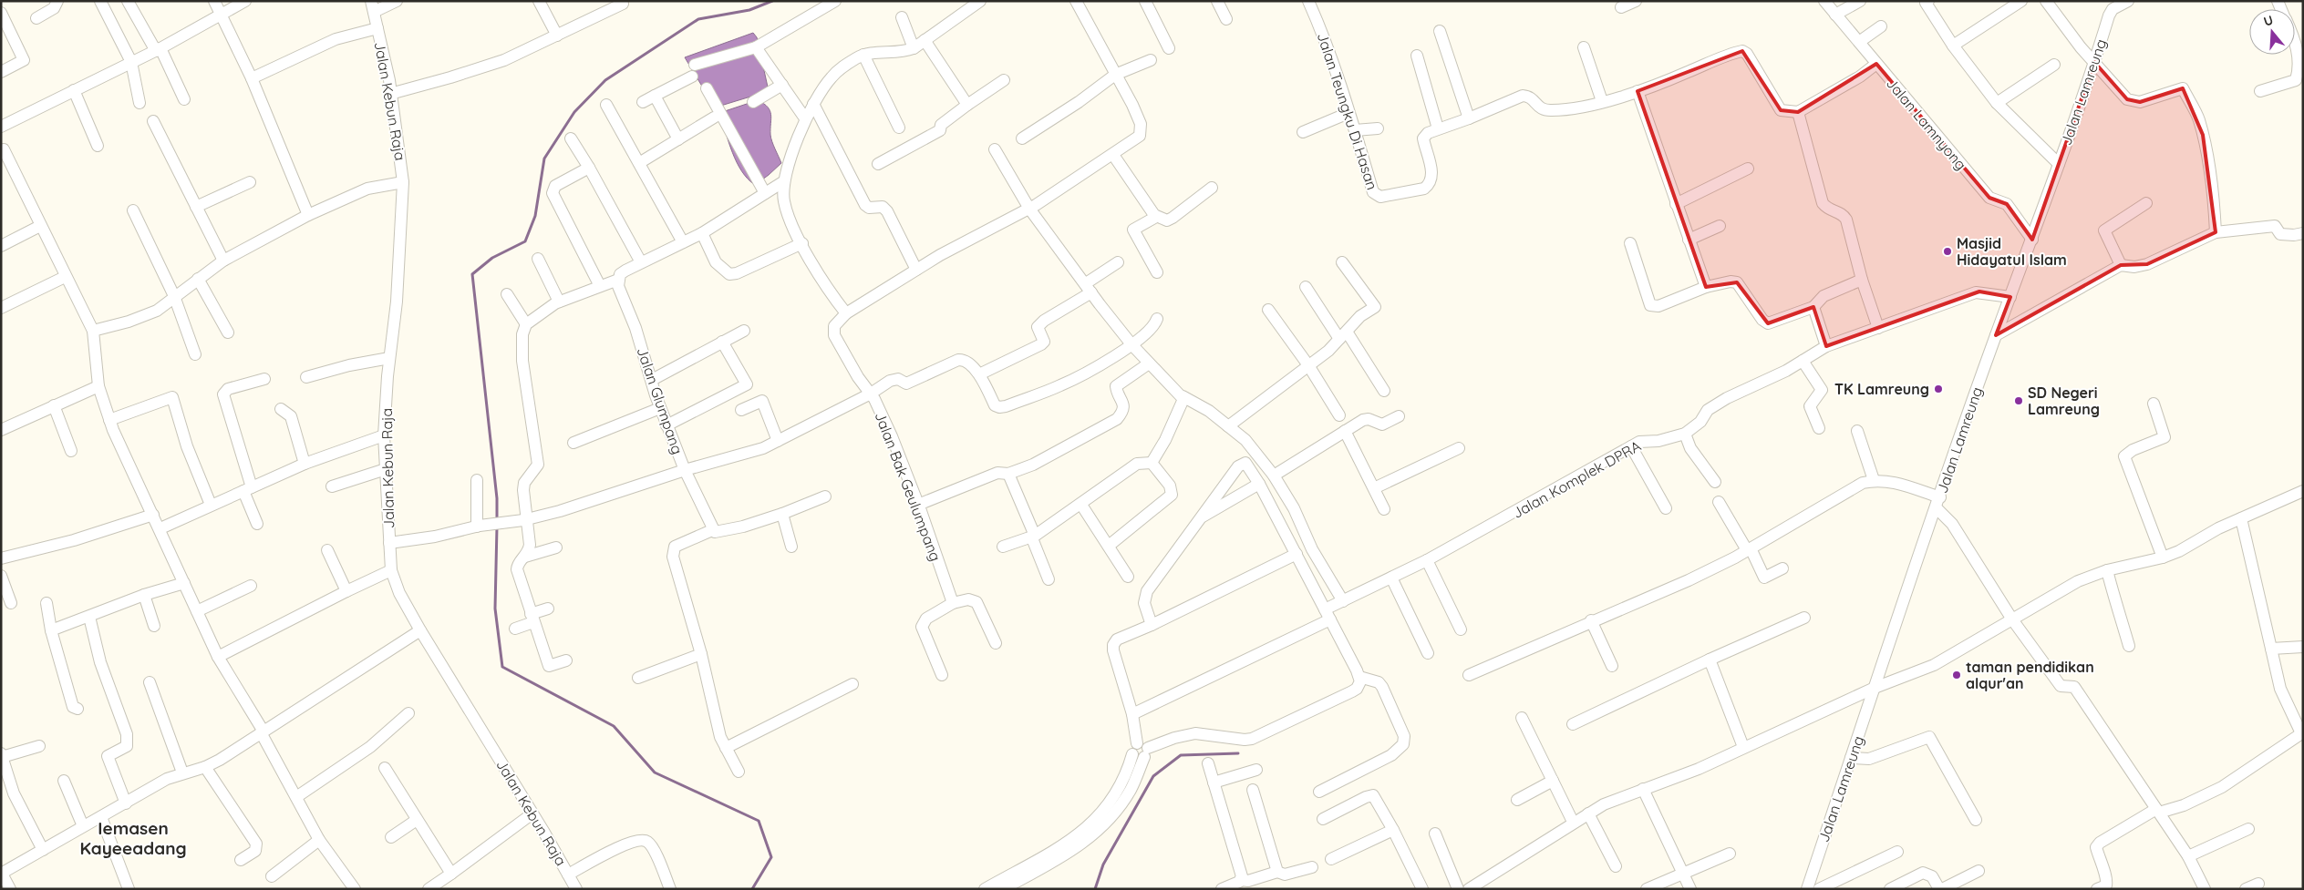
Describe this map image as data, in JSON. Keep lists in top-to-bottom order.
{
  "streets": {
    "street": [
      "Jalan Lamreung",
      "Jalan Kebun Raja",
      "Jalan Teungku Di Hasan",
      "Jalan Lamnyong",
      "Jalan Glumpang",
      "Jalan Komplek DPRA",
      "Jalan Bak Geulumpang"
    ]
  },
  "crossings": [
    ["Jalan Lamreung", "Jalan Lamnyong"],
    ["Jalan Lamreung", "Jalan Komplek DPRA"],
    ["Jalan Kebun Raja", "Jalan Glumpang"]
  ],
  "districts": ["Iemasen Kayeeadang"],
  "places": [
    "Masjid Hidayatul Islam",
    "TK Lamreung",
    "SD Negeri Lamreung",
    "taman pendidikan alqur'an"
  ],
  "north": "top"
}
